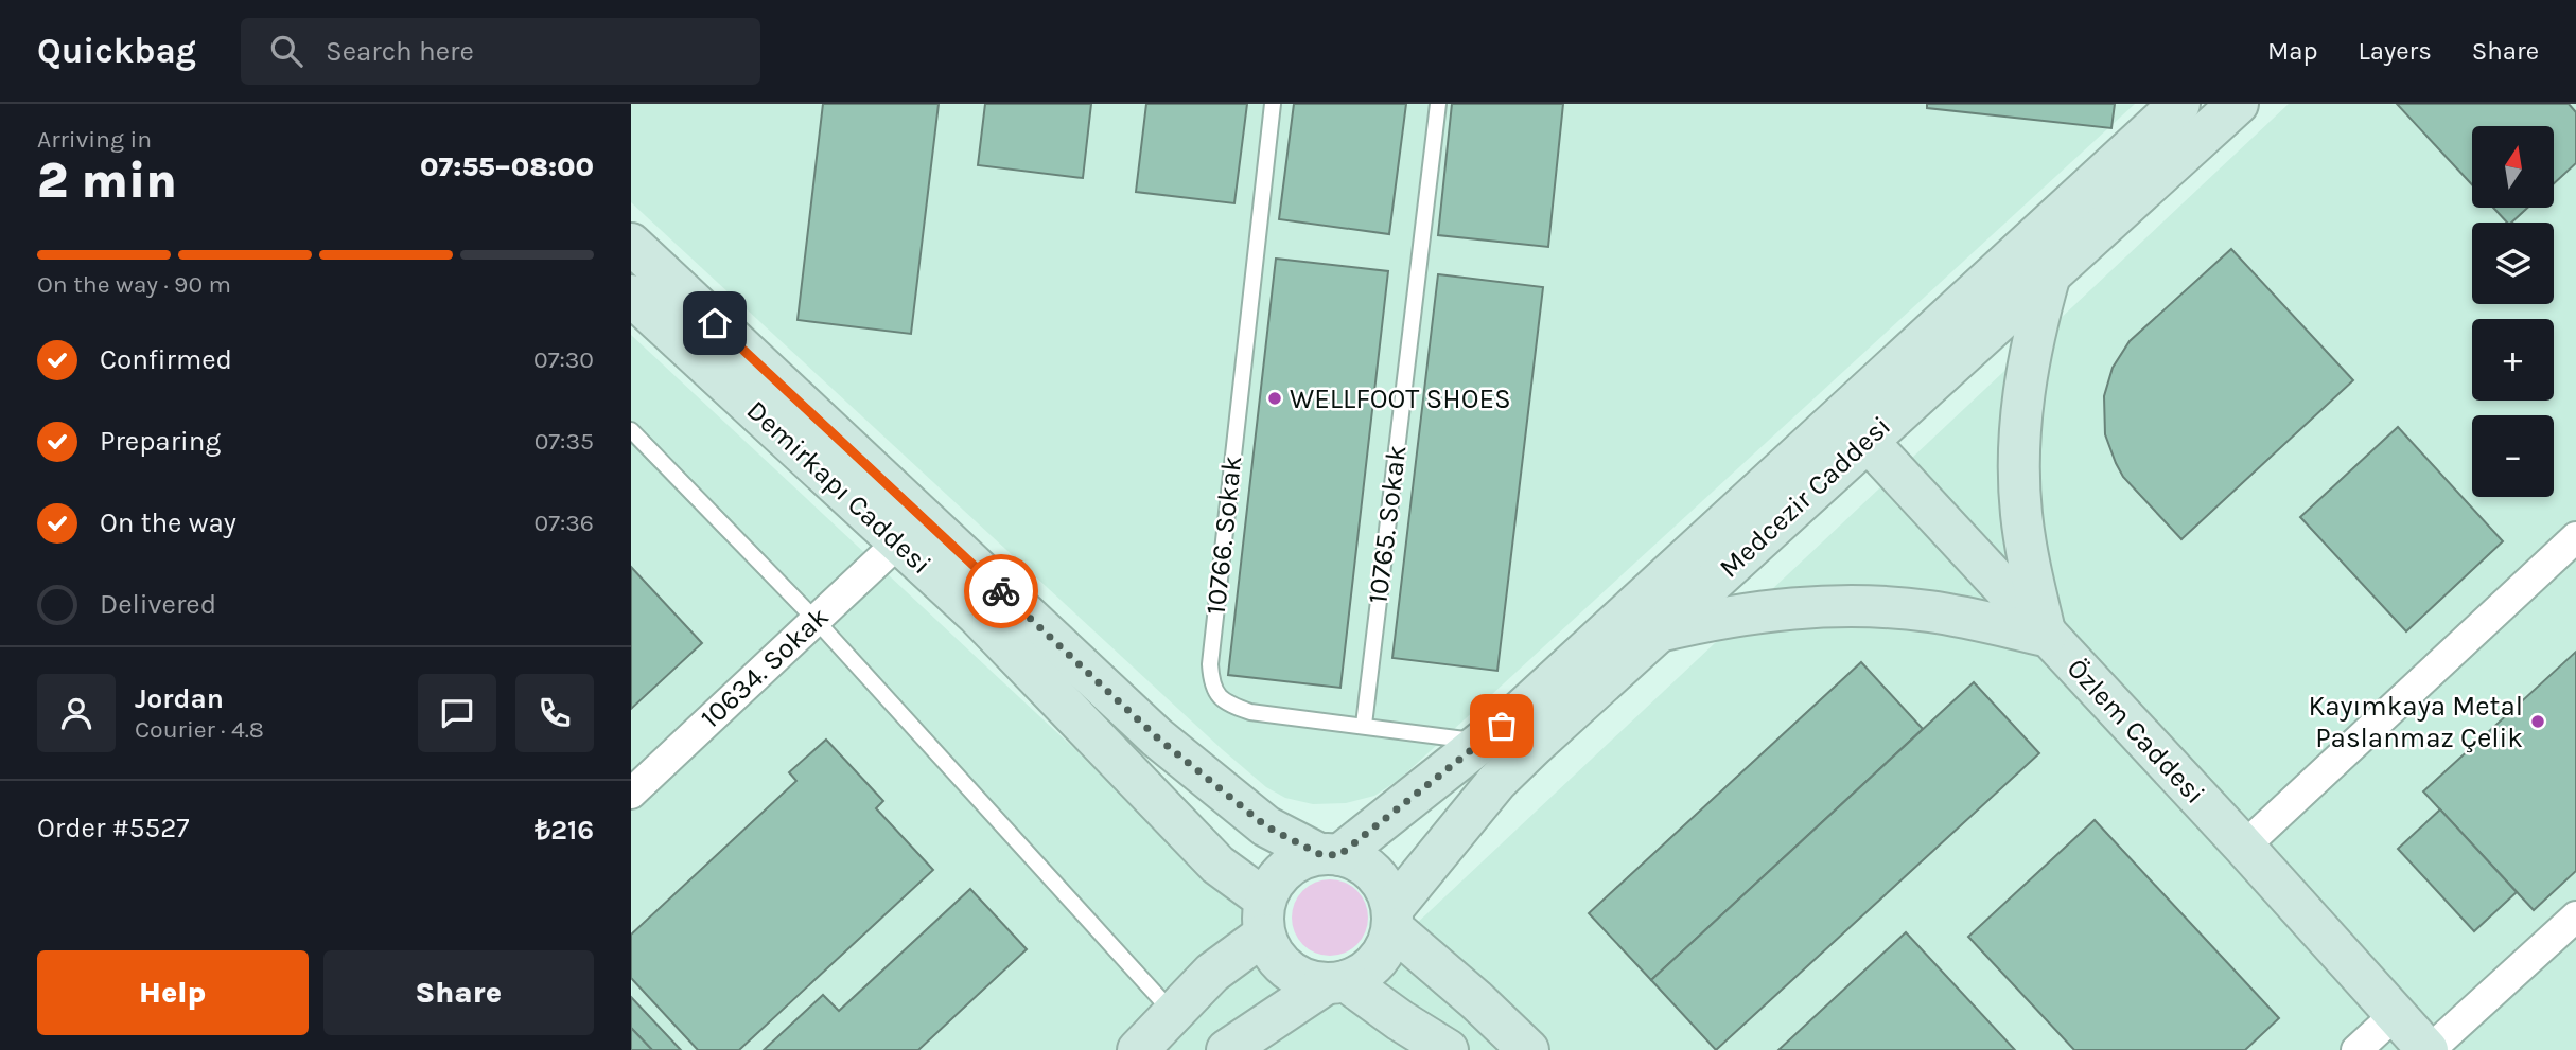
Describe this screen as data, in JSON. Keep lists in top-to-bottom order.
{
  "streets": {
    "street": [
      "Demirkapı Caddesi",
      "Medcezir Caddesi",
      "10634. Sokak",
      "Özlem Caddesi"
    ],
    "lane": ["10765. Sokak", "10766. Sokak"]
  },
  "crossings": [
    ["Demirkapı Caddesi", "Medcezir Caddesi"],
    ["Demirkapı Caddesi", "10634. Sokak"],
    ["Medcezir Caddesi", "10766. Sokak"],
    ["Medcezir Caddesi", "Özlem Caddesi"],
    ["10765. Sokak", "10766. Sokak"]
  ],
  "places": ["WELLFOOT SHOES", "Kayımkaya Metal Paslanmaz Çelik"],
  "north": "top",
  "page": {
    "header": "Quickbag",
    "search": "Search here",
    "nav": ["Map", "Layers", "Share"],
    "heading": ["2 min", "Arriving in", "07:55–08:00"],
    "panel": [
      "Jordan",
      "Courier · 4.8",
      "Order #5527",
      "₺216"
    ],
    "map_buttons": ["+", "−"],
    "bar": "On the way · 90 m",
    "list": [
      ["Confirmed", "07:30"],
      ["Preparing", "07:35"],
      ["On the way", "07:36"],
      "Delivered"
    ],
    "buttons": ["Help", "Share"]
  }
}
